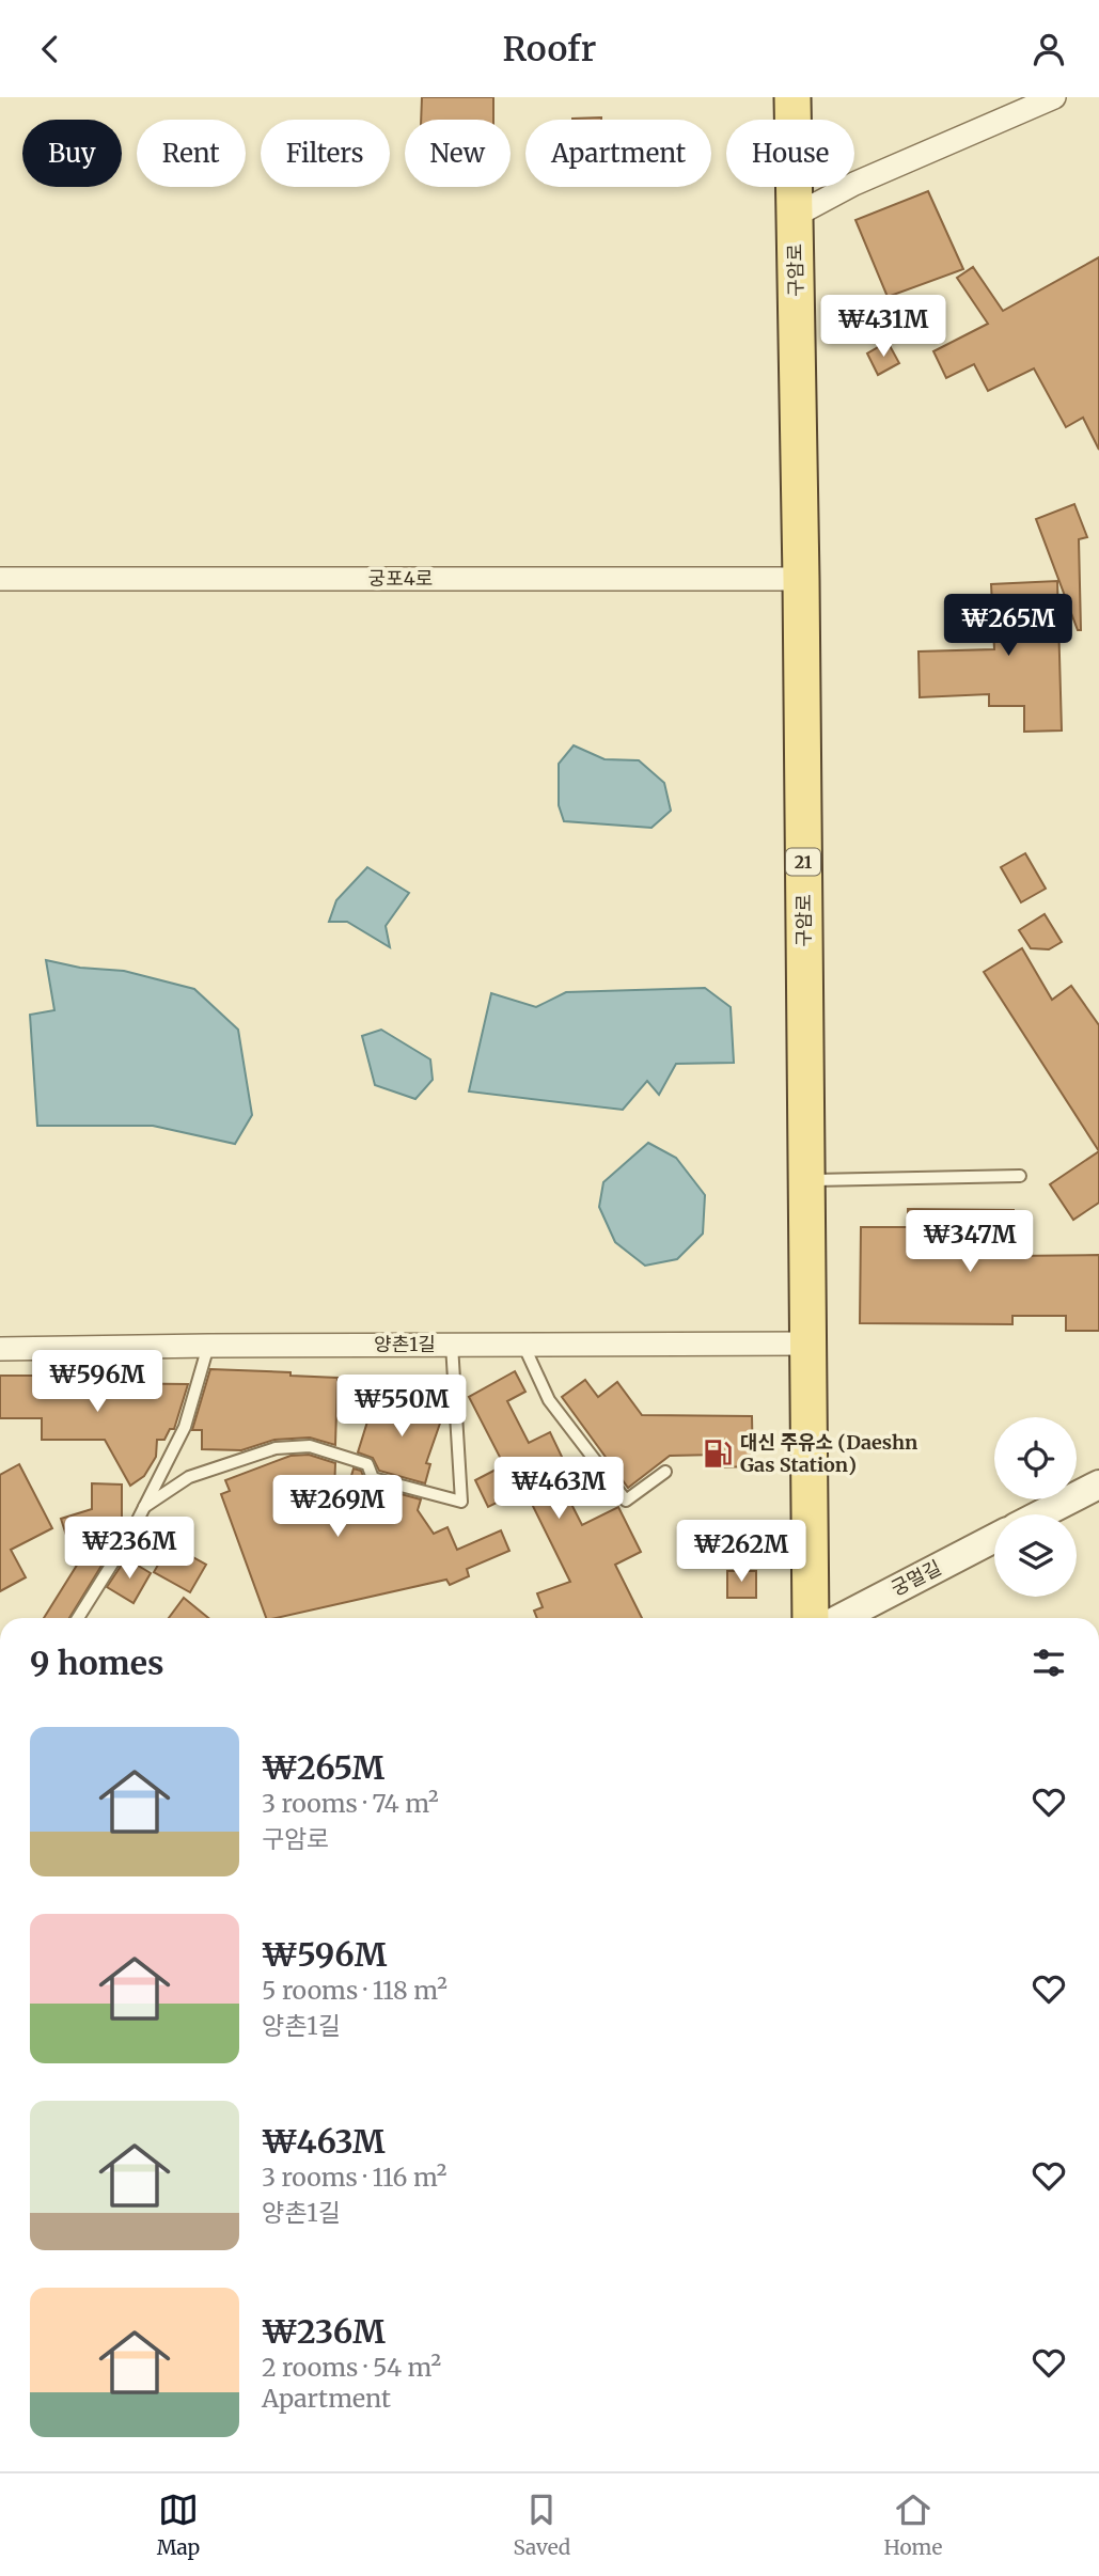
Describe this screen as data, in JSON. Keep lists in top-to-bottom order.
{
  "streets": {
    "main road": ["구암로", "21"],
    "street": ["궁포4로", "양촌1길", "궁멀길"]
  },
  "crossings": [
    ["구암로", "궁포4로"],
    ["구암로", "양촌1길"]
  ],
  "places": {
    "fuel station": ["대신 주유소 (Daeshn Gas Station)"]
  },
  "page": {
    "header": "Roofr",
    "chip": [
      "Buy",
      "Rent",
      "Filters",
      "New",
      "Apartment",
      "House"
    ],
    "price": [
      "₩431M",
      "₩265M",
      "₩347M",
      "₩596M",
      "₩550M",
      "₩463M",
      "₩269M",
      "₩236M",
      "₩262M"
    ],
    "heading": "9 homes",
    "list": [
      {
        "name": "₩265M",
        "note": "3 rooms · 74 m² · 구암로"
      },
      {
        "name": "₩596M",
        "note": "5 rooms · 118 m² · 양촌1길"
      },
      {
        "name": "₩463M",
        "note": "3 rooms · 116 m² · 양촌1길"
      },
      {
        "name": "₩236M",
        "note": "2 rooms · 54 m² · Apartment"
      }
    ],
    "tabs": ["Map", "Saved", "Home"]
  }
}
